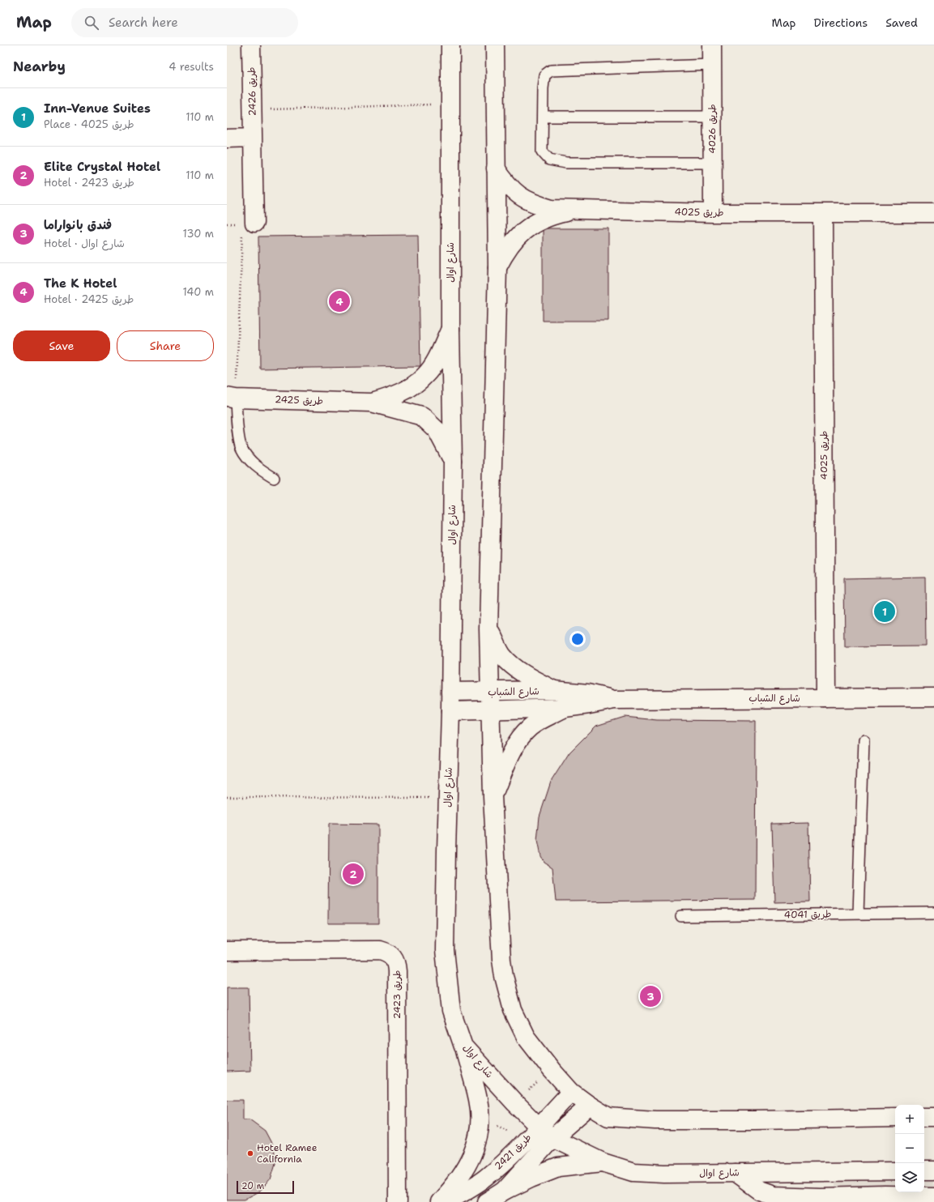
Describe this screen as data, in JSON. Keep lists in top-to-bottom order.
{
  "streets": {
    "main road": [
      "طريق 2426",
      "طريق 4026",
      "طريق 4025",
      "شارع اوال",
      "طريق 2425",
      "شارع الشباب",
      "طريق 2423",
      "طريق 2421"
    ],
    "lane": ["طريق 4041"]
  },
  "crossings": [
    ["طريق 4026", "طريق 4025"],
    ["طريق 4025", "شارع الشباب"],
    ["شارع اوال", "طريق 2425"],
    ["شارع اوال", "شارع الشباب"],
    ["شارع اوال", "طريق 2421"]
  ],
  "places": ["Hotel Ramee California"],
  "scale_bar": "20 m",
  "page": {
    "header": "Map",
    "search": "Search here",
    "nav": ["Map", "Directions", "Saved"],
    "heading": ["Nearby", "4 results"],
    "list": [
      {
        "mark": "1",
        "name": "Inn-Venue Suites",
        "note": "Place · طريق 4025",
        "value": "110 m"
      },
      {
        "mark": "2",
        "name": "Elite Crystal Hotel",
        "note": "Hotel · طريق 2423",
        "value": "110 m"
      },
      {
        "mark": "3",
        "name": "فندق بانواراما",
        "note": "Hotel · شارع اوال",
        "value": "130 m"
      },
      {
        "mark": "4",
        "name": "The K Hotel",
        "note": "Hotel · طريق 2425",
        "value": "140 m"
      }
    ],
    "pins": [
      "4",
      "1",
      "2",
      "3"
    ],
    "buttons": ["Save", "Share"],
    "map_buttons": ["+", "−"],
    "scale": "20 m"
  }
}
